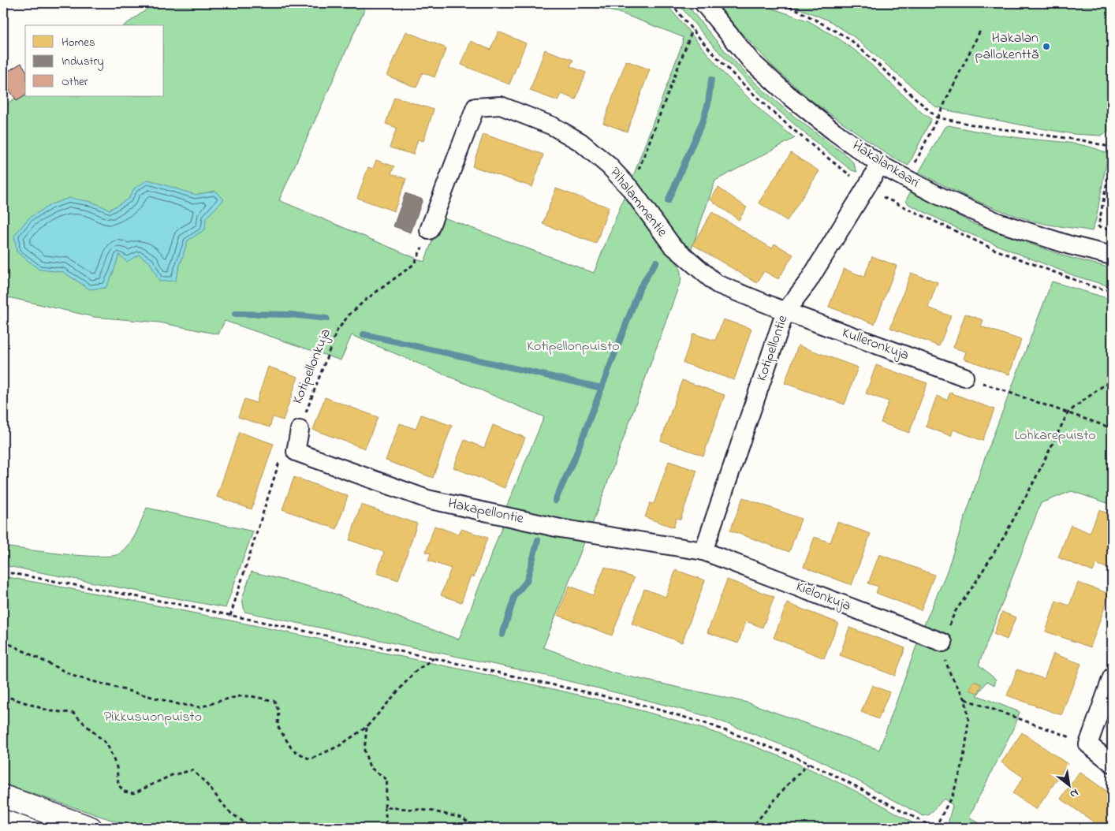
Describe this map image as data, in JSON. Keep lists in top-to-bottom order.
{
  "streets": {
    "street": [
      "Hakalankaari",
      "Pihalammentie",
      "Kulleronkuja",
      "Kotipellontie",
      "Hakapellontie",
      "Kielonkuja"
    ],
    "path": ["Kotipellonkuja"]
  },
  "crossings": [
    ["Hakalankaari", "Kotipellontie"],
    ["Pihalammentie", "Kulleronkuja"],
    ["Pihalammentie", "Kotipellontie"],
    ["Pihalammentie", "Kotipellonkuja"],
    ["Kulleronkuja", "Kotipellontie"],
    ["Kotipellontie", "Hakapellontie"],
    ["Kotipellontie", "Kielonkuja"],
    ["Hakapellontie", "Kielonkuja"]
  ],
  "parks": ["Kotipellonpuisto", "Lohkarepuisto", "Pikkusuonpuisto"],
  "places": ["Hakalan pallokenttä"],
  "legend": ["Homes", "Industry", "Other"],
  "north": "bottom right"
}
